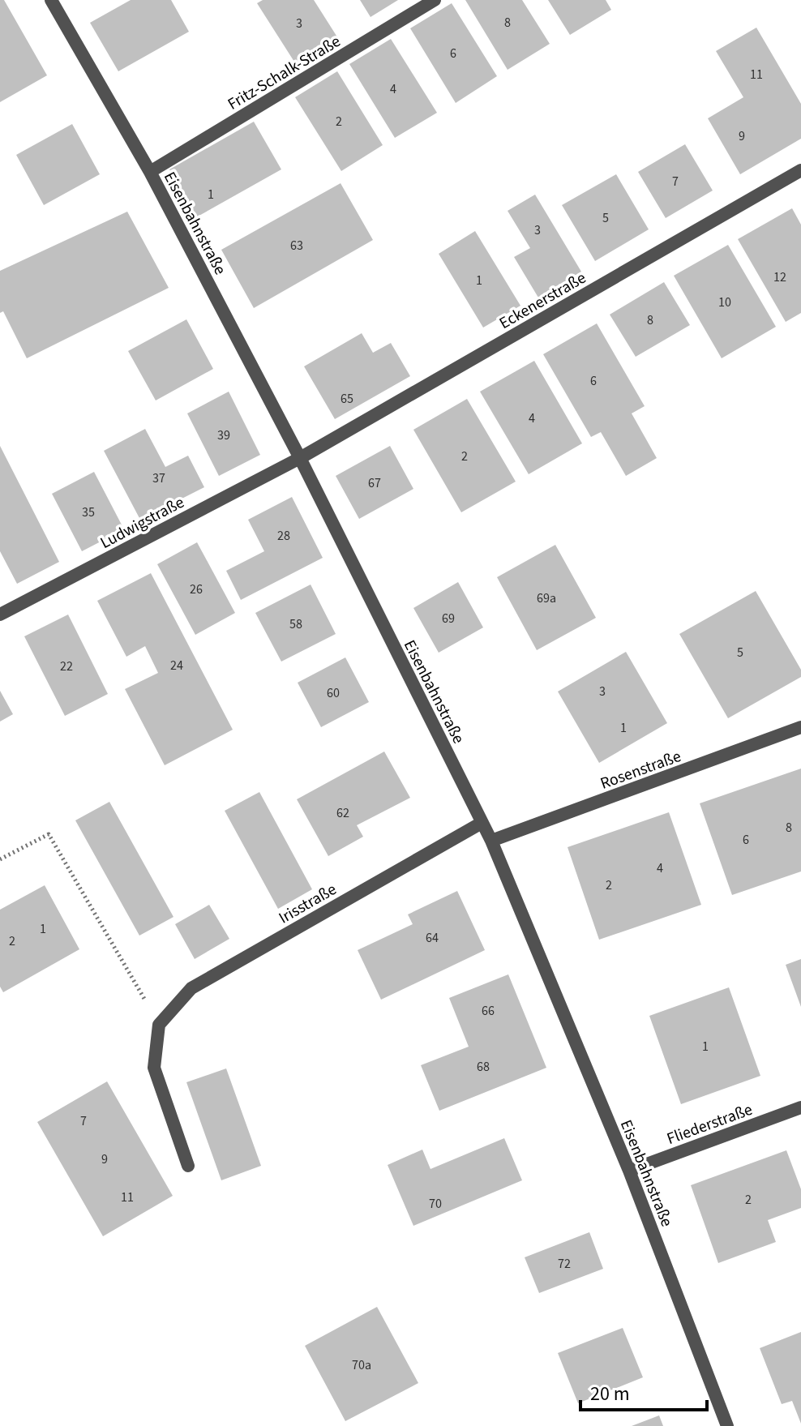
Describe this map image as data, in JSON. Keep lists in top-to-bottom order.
{
  "streets": {
    "street": [
      "Fritz-Schalk-Straße",
      "Eisenbahnstraße",
      "Eckenerstraße",
      "Ludwigstraße",
      "Rosenstraße",
      "Irisstraße",
      "Fliederstraße"
    ]
  },
  "crossings": [
    ["Fritz-Schalk-Straße", "Eisenbahnstraße"],
    ["Eisenbahnstraße", "Eckenerstraße"],
    ["Eisenbahnstraße", "Ludwigstraße"],
    ["Eisenbahnstraße", "Rosenstraße"],
    ["Eisenbahnstraße", "Irisstraße"],
    ["Eisenbahnstraße", "Fliederstraße"],
    ["Eckenerstraße", "Ludwigstraße"]
  ],
  "house_numbers": [
    "8",
    "3",
    "6",
    "11",
    "4",
    "2",
    "9",
    "7",
    "1",
    "5",
    "3",
    "63",
    "12",
    "1",
    "10",
    "8",
    "6",
    "65",
    "4",
    "39",
    "2",
    "37",
    "67",
    "35",
    "28",
    "26",
    "69a",
    "69",
    "58",
    "5",
    "24",
    "22",
    "3",
    "60",
    "1",
    "62",
    "8",
    "6",
    "4",
    "2",
    "1",
    "64",
    "2",
    "66",
    "1",
    "68",
    "7",
    "9",
    "11",
    "2",
    "70",
    "72",
    "70a"
  ],
  "scale_bar": "20 m"
}
